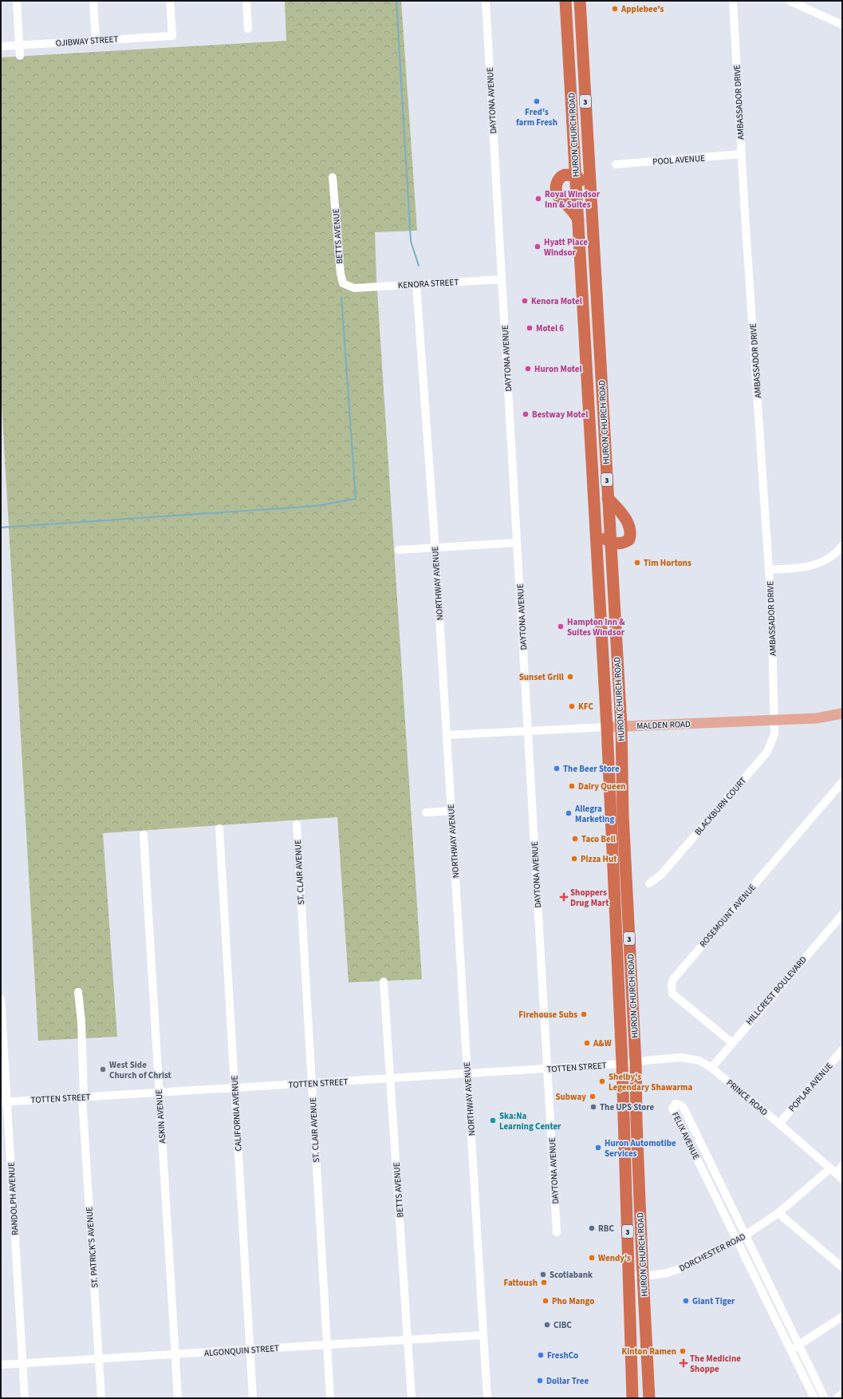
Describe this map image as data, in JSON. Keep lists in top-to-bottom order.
{
  "streets": {
    "highway": ["3", "HURON CHURCH ROAD"],
    "main road": ["MALDEN ROAD"],
    "street": [
      "OJIBWAY STREET",
      "DAYTONA AVENUE",
      "AMBASSADOR DRIVE",
      "POOL AVENUE",
      "BETTS AVENUE",
      "KENORA STREET",
      "NORTHWAY AVENUE",
      "BLACKBURN COURT",
      "ST. CLAIR AVENUE",
      "ROSEMOUNT AVENUE",
      "HILLCREST BOULEVARD",
      "TOTTEN STREET",
      "POPLAR AVENUE",
      "PRINCE ROAD",
      "CALIFORNIA AVENUE",
      "ASKIN AVENUE",
      "FELIX AVENUE",
      "RANDOLPH AVENUE",
      "ST. PATRICK'S AVENUE",
      "DORCHESTER ROAD",
      "ALGONQUIN STREET"
    ]
  },
  "crossings": [
    ["DAYTONA AVENUE", "KENORA STREET"],
    ["DAYTONA AVENUE", "MALDEN ROAD"],
    ["DAYTONA AVENUE", "TOTTEN STREET"],
    ["AMBASSADOR DRIVE", "POOL AVENUE"],
    ["AMBASSADOR DRIVE", "MALDEN ROAD"],
    ["AMBASSADOR DRIVE", "BLACKBURN COURT"],
    ["HURON CHURCH ROAD", "MALDEN ROAD"],
    ["HURON CHURCH ROAD", "TOTTEN STREET"],
    ["HURON CHURCH ROAD", "PRINCE ROAD"],
    ["HURON CHURCH ROAD", "DORCHESTER ROAD"],
    ["BETTS AVENUE", "KENORA STREET"],
    ["BETTS AVENUE", "TOTTEN STREET"],
    ["BETTS AVENUE", "ALGONQUIN STREET"],
    ["KENORA STREET", "NORTHWAY AVENUE"],
    ["NORTHWAY AVENUE", "MALDEN ROAD"],
    ["NORTHWAY AVENUE", "TOTTEN STREET"],
    ["NORTHWAY AVENUE", "ALGONQUIN STREET"],
    ["MALDEN ROAD", "BLACKBURN COURT"],
    ["ST. CLAIR AVENUE", "TOTTEN STREET"],
    ["ST. CLAIR AVENUE", "ALGONQUIN STREET"],
    ["ROSEMOUNT AVENUE", "HILLCREST BOULEVARD"],
    ["HILLCREST BOULEVARD", "PRINCE ROAD"],
    ["TOTTEN STREET", "PRINCE ROAD"],
    ["TOTTEN STREET", "CALIFORNIA AVENUE"],
    ["TOTTEN STREET", "ASKIN AVENUE"],
    ["TOTTEN STREET", "RANDOLPH AVENUE"],
    ["TOTTEN STREET", "ST. PATRICK'S AVENUE"],
    ["POPLAR AVENUE", "PRINCE ROAD"],
    ["PRINCE ROAD", "DORCHESTER ROAD"],
    ["CALIFORNIA AVENUE", "ALGONQUIN STREET"],
    ["ASKIN AVENUE", "ALGONQUIN STREET"],
    ["FELIX AVENUE", "DORCHESTER ROAD"],
    ["RANDOLPH AVENUE", "ALGONQUIN STREET"],
    ["ST. PATRICK'S AVENUE", "ALGONQUIN STREET"]
  ],
  "places": {
    "other": [
      "Applebee's",
      "Fred's farm Fresh",
      "Royal Windsor Inn & Suites",
      "Hyatt Place Windsor",
      "Kenora Motel",
      "Motel 6",
      "Huron Motel",
      "Bestway Motel",
      "Tim Hortons",
      "Hampton Inn & Suites Windsor",
      "Sunset Grill",
      "KFC",
      "The Beer Store",
      "Dairy Queen",
      "Allegra Marketing",
      "Taco Bell",
      "Pizza Hut",
      "Firehouse Subs",
      "A&W",
      "West Side Church of Christ",
      "Shelby's Legendary Shawarma",
      "Subway",
      "The UPS Store",
      "Ska:Na Learning Center",
      "Huron Automotibe Services",
      "RBC",
      "Wendy's",
      "Scotiabank",
      "Fattoush",
      "Pho Mango",
      "Giant Tiger",
      "CIBC",
      "Kinton Ramen",
      "FreshCo",
      "Dollar Tree"
    ],
    "health": ["Shoppers Drug Mart", "The Medicine Shoppe"]
  }
}
